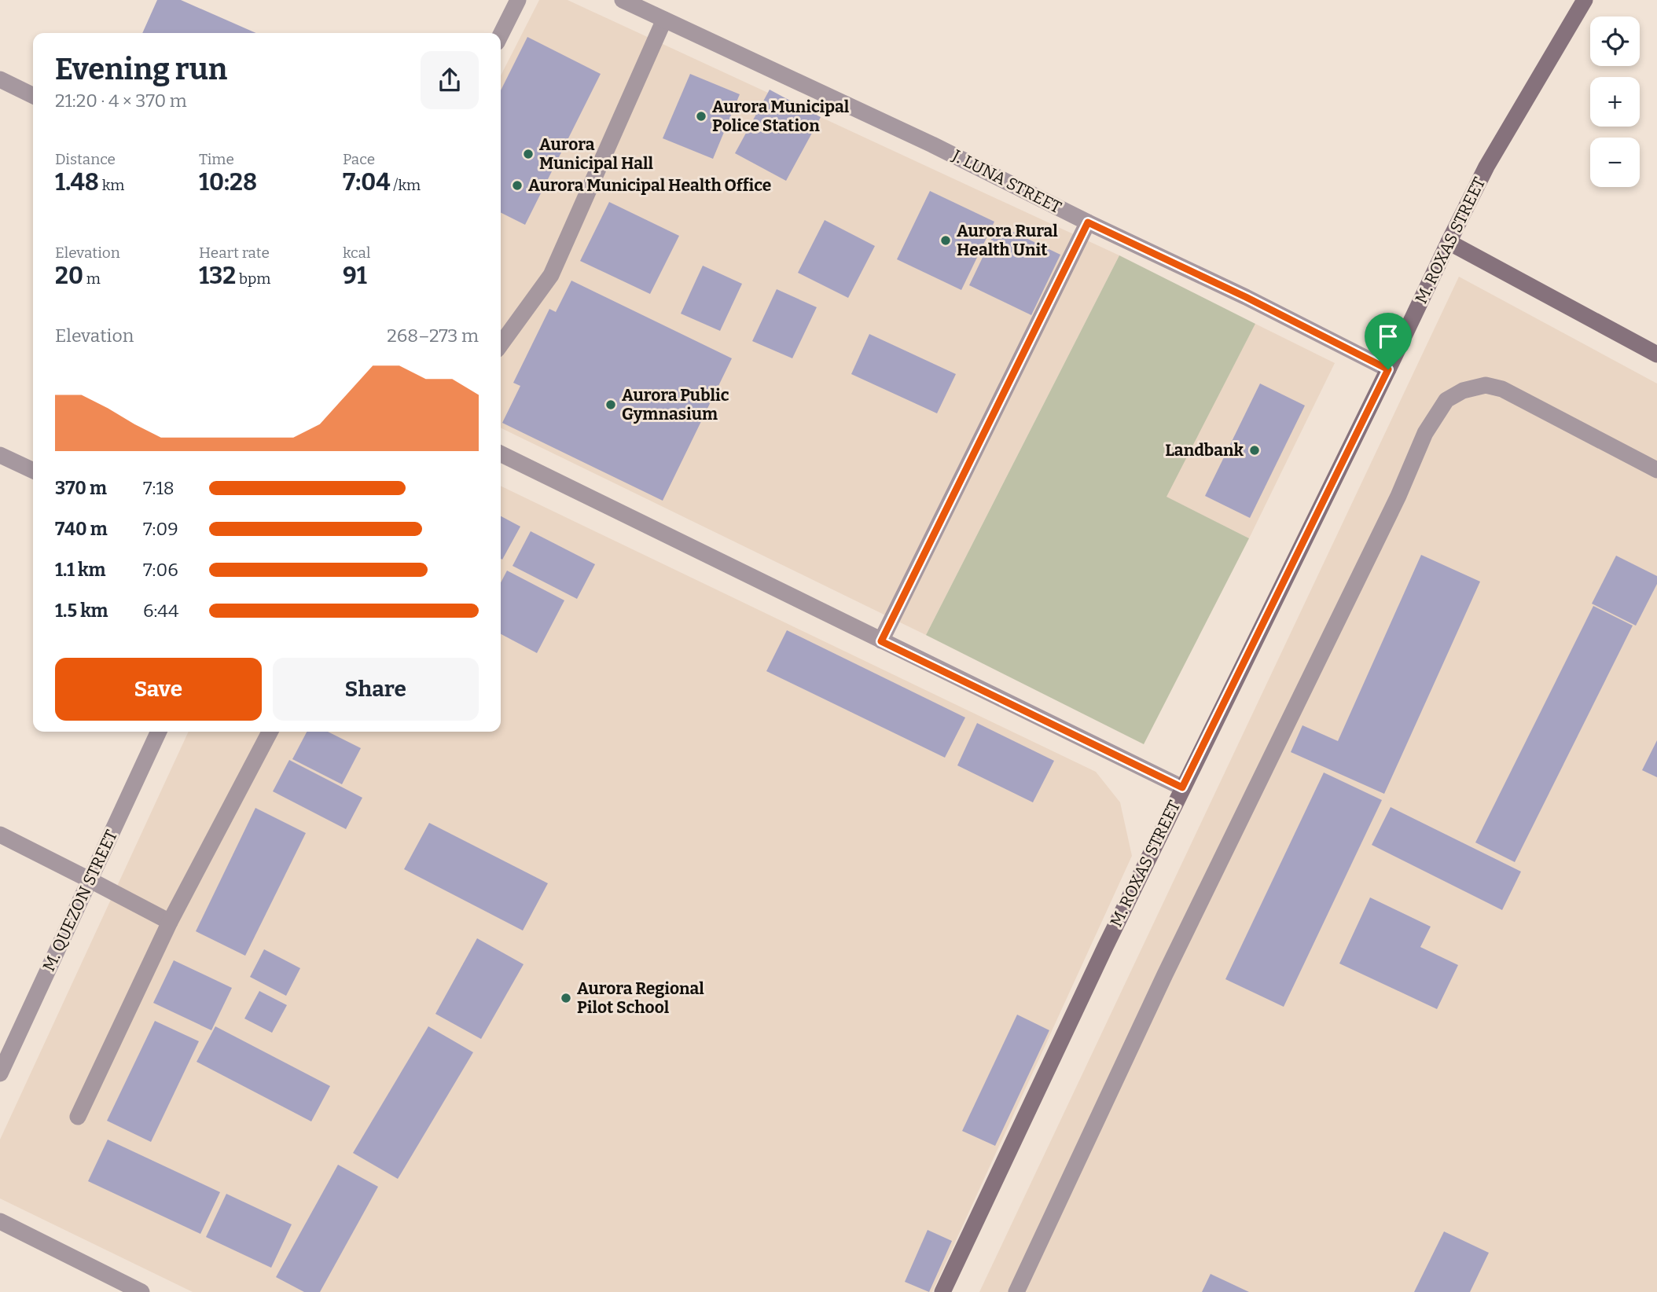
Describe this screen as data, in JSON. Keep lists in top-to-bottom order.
{
  "streets": {
    "street": ["J. LUNA STREET", "M. ROXAS STREET", "M. QUEZON STREET"]
  },
  "crossings": [
    ["J. LUNA STREET", "M. ROXAS STREET"]
  ],
  "places": [
    "Aurora Municipal Police Station",
    "Aurora Municipal Hall",
    "Aurora Municipal Health Office",
    "Aurora Rural Health Unit",
    "Aurora Public Gymnasium",
    "Landbank",
    "Aurora Regional Pilot School"
  ],
  "page": {
    "map_buttons": ["+", "−"],
    "heading": ["Evening run", "21:20 · 4 × 370 m"],
    "stats": [
      ["Distance", "1.48 km"],
      ["Time", "10:28"],
      ["Pace", "7:04 /km"],
      ["Elevation", "20 m"],
      ["Heart rate", "132 bpm"],
      ["kcal", "91"]
    ],
    "chart": ["Elevation", "268–273 m"],
    "list": [
      {
        "name": "370 m",
        "note": "7:18"
      },
      {
        "name": "740 m",
        "note": "7:09"
      },
      {
        "name": "1.1 km",
        "note": "7:06"
      },
      {
        "name": "1.5 km",
        "note": "6:44"
      }
    ],
    "buttons": ["Save", "Share"]
  }
}
